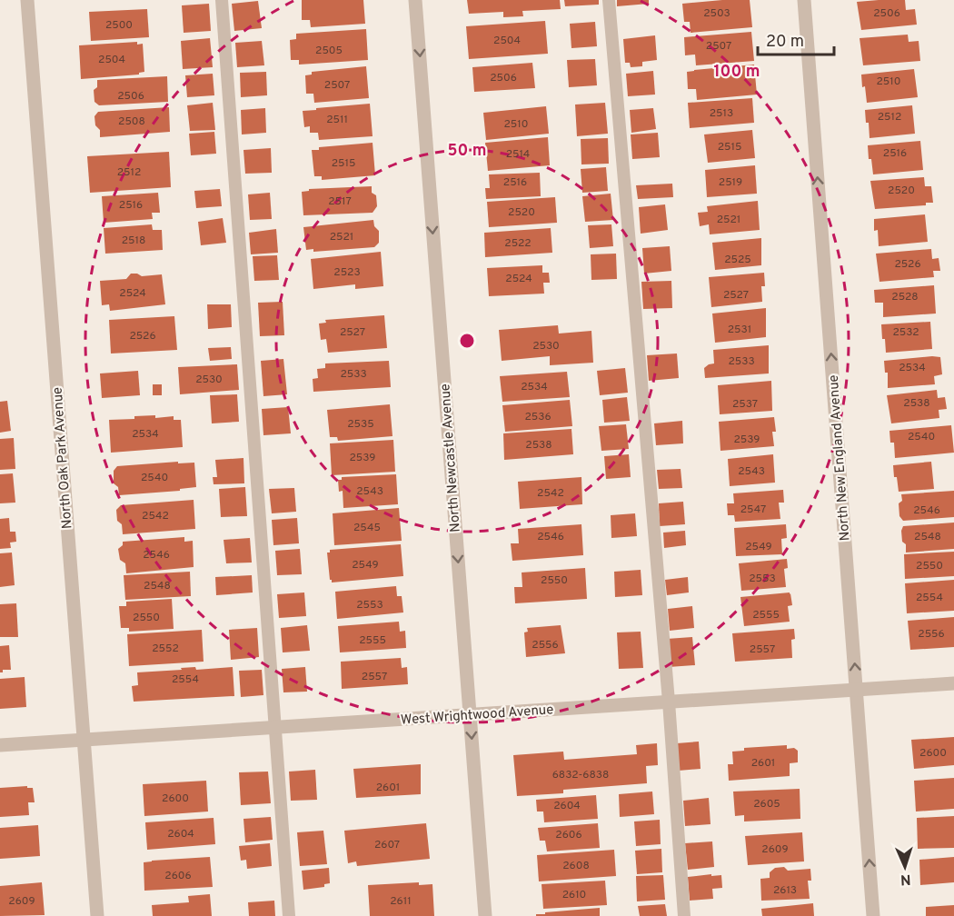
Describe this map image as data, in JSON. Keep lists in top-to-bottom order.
{
  "streets": {
    "street": [
      "North Oak Park Avenue",
      "North Newcastle Avenue",
      "North New England Avenue",
      "West Wrightwood Avenue"
    ]
  },
  "crossings": [
    ["North Oak Park Avenue", "West Wrightwood Avenue"],
    ["North Newcastle Avenue", "West Wrightwood Avenue"],
    ["North New England Avenue", "West Wrightwood Avenue"]
  ],
  "one_way": ["North Newcastle Avenue", "North New England Avenue"],
  "house_numbers": [
    "2503",
    "2506",
    "2500",
    "2504",
    "2507",
    "2505",
    "2504",
    "2506",
    "2510",
    "2507",
    "2506",
    "2513",
    "2512",
    "2511",
    "2508",
    "2510",
    "2515",
    "2516",
    "2514",
    "2515",
    "2512",
    "2516",
    "2519",
    "2520",
    "2517",
    "2516",
    "2520",
    "2521",
    "2521",
    "2518",
    "2522",
    "2525",
    "2526",
    "2523",
    "2524",
    "2524",
    "2527",
    "2528",
    "2531",
    "2527",
    "2532",
    "2526",
    "2530",
    "2533",
    "2534",
    "2533",
    "2530",
    "2534",
    "2538",
    "2537",
    "2536",
    "2535",
    "2534",
    "2540",
    "2539",
    "2538",
    "2539",
    "2543",
    "2540",
    "2543",
    "2542",
    "2547",
    "2546",
    "2542",
    "2545",
    "2546",
    "2548",
    "2549",
    "2546",
    "2549",
    "2550",
    "2553",
    "2550",
    "2548",
    "2554",
    "2553",
    "2555",
    "2550",
    "2556",
    "2555",
    "2556",
    "2552",
    "2557",
    "2557",
    "2554",
    "2600",
    "2601",
    "6832-6838",
    "2601",
    "2600",
    "2605",
    "2604",
    "2604",
    "2606",
    "2607",
    "2609",
    "2608",
    "2606",
    "2613",
    "2610",
    "2609",
    "2611"
  ],
  "scale_bar": "20 m",
  "north": "bottom",
  "rings": ["100 m", "50 m"]
}
